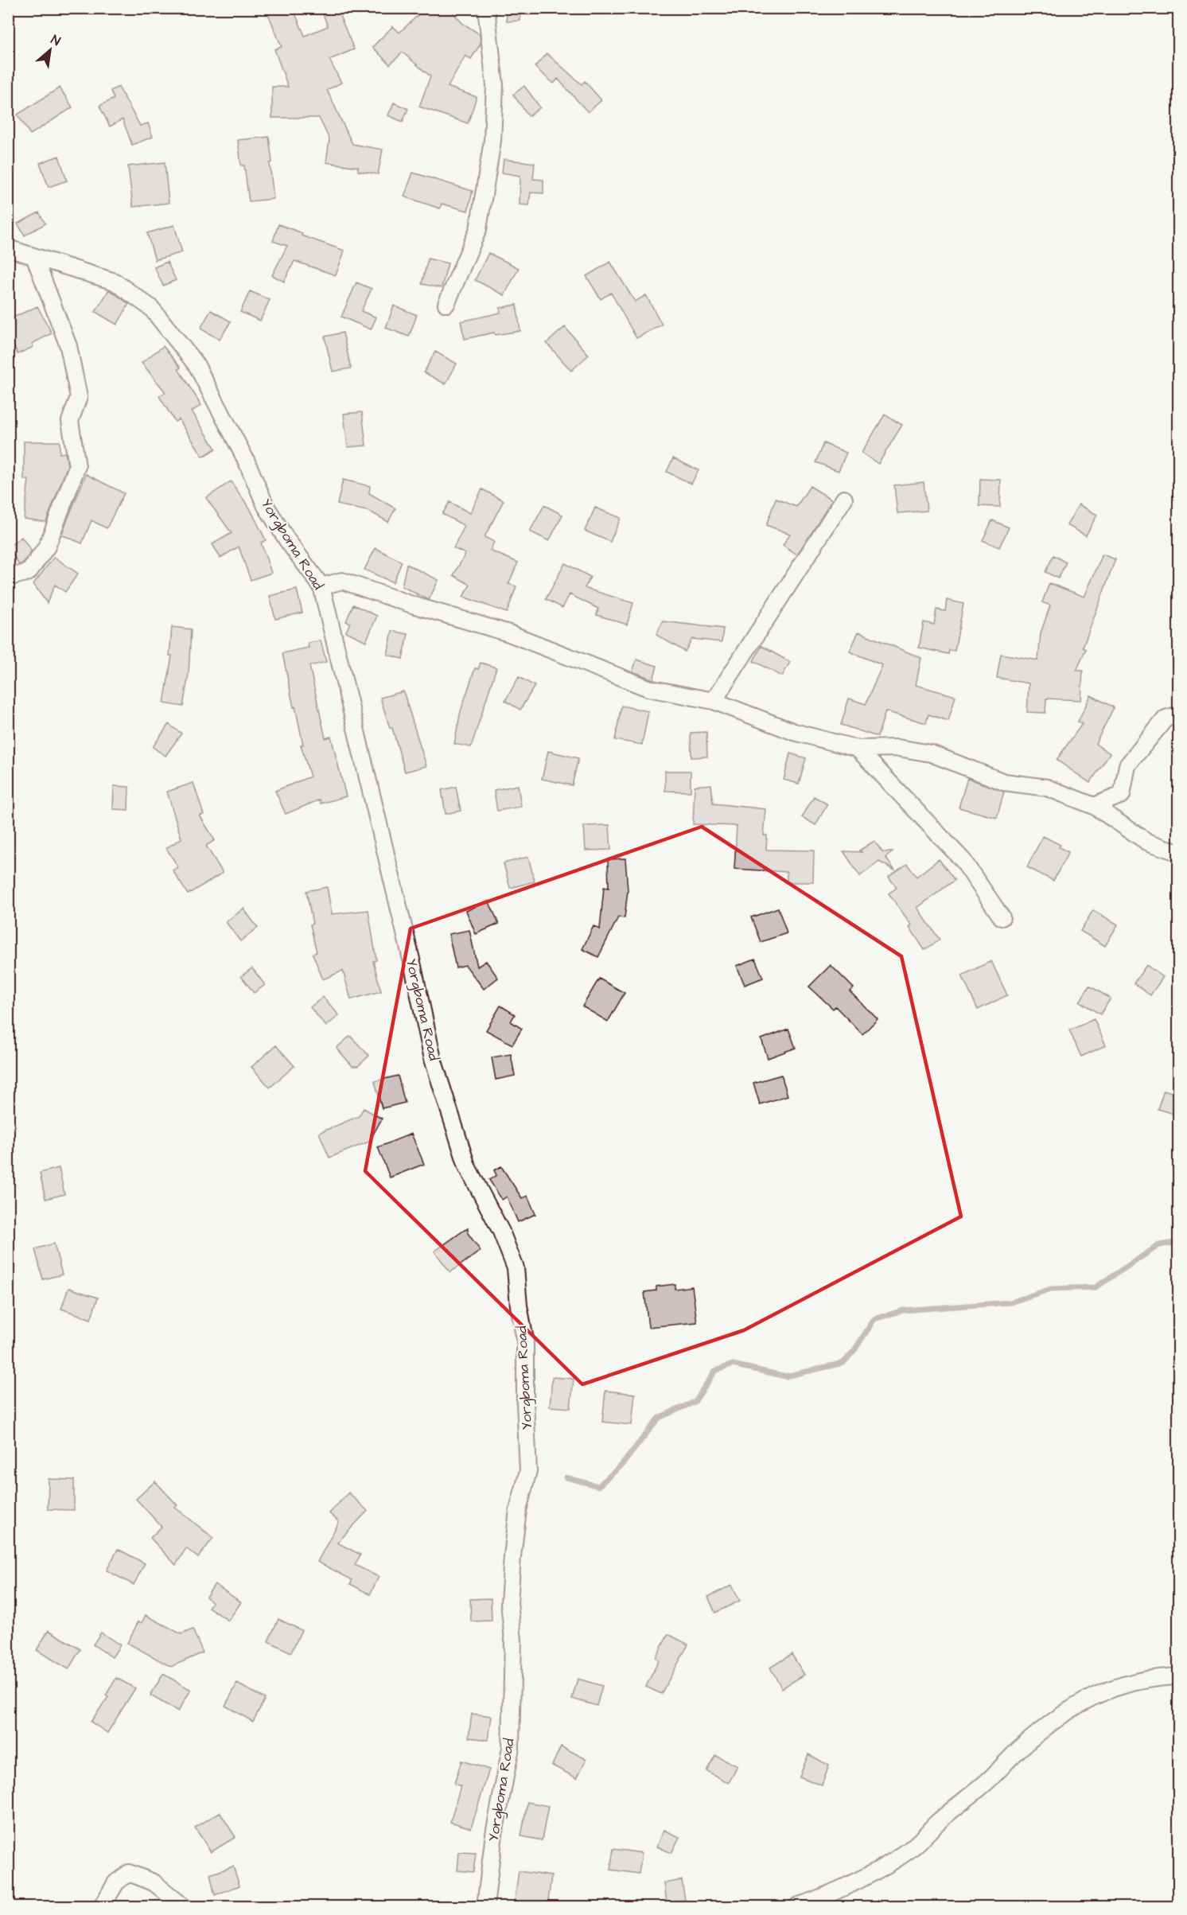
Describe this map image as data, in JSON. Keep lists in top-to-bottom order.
{
  "streets": {
    "street": ["Yorgboma Road"]
  },
  "north": "top right"
}
